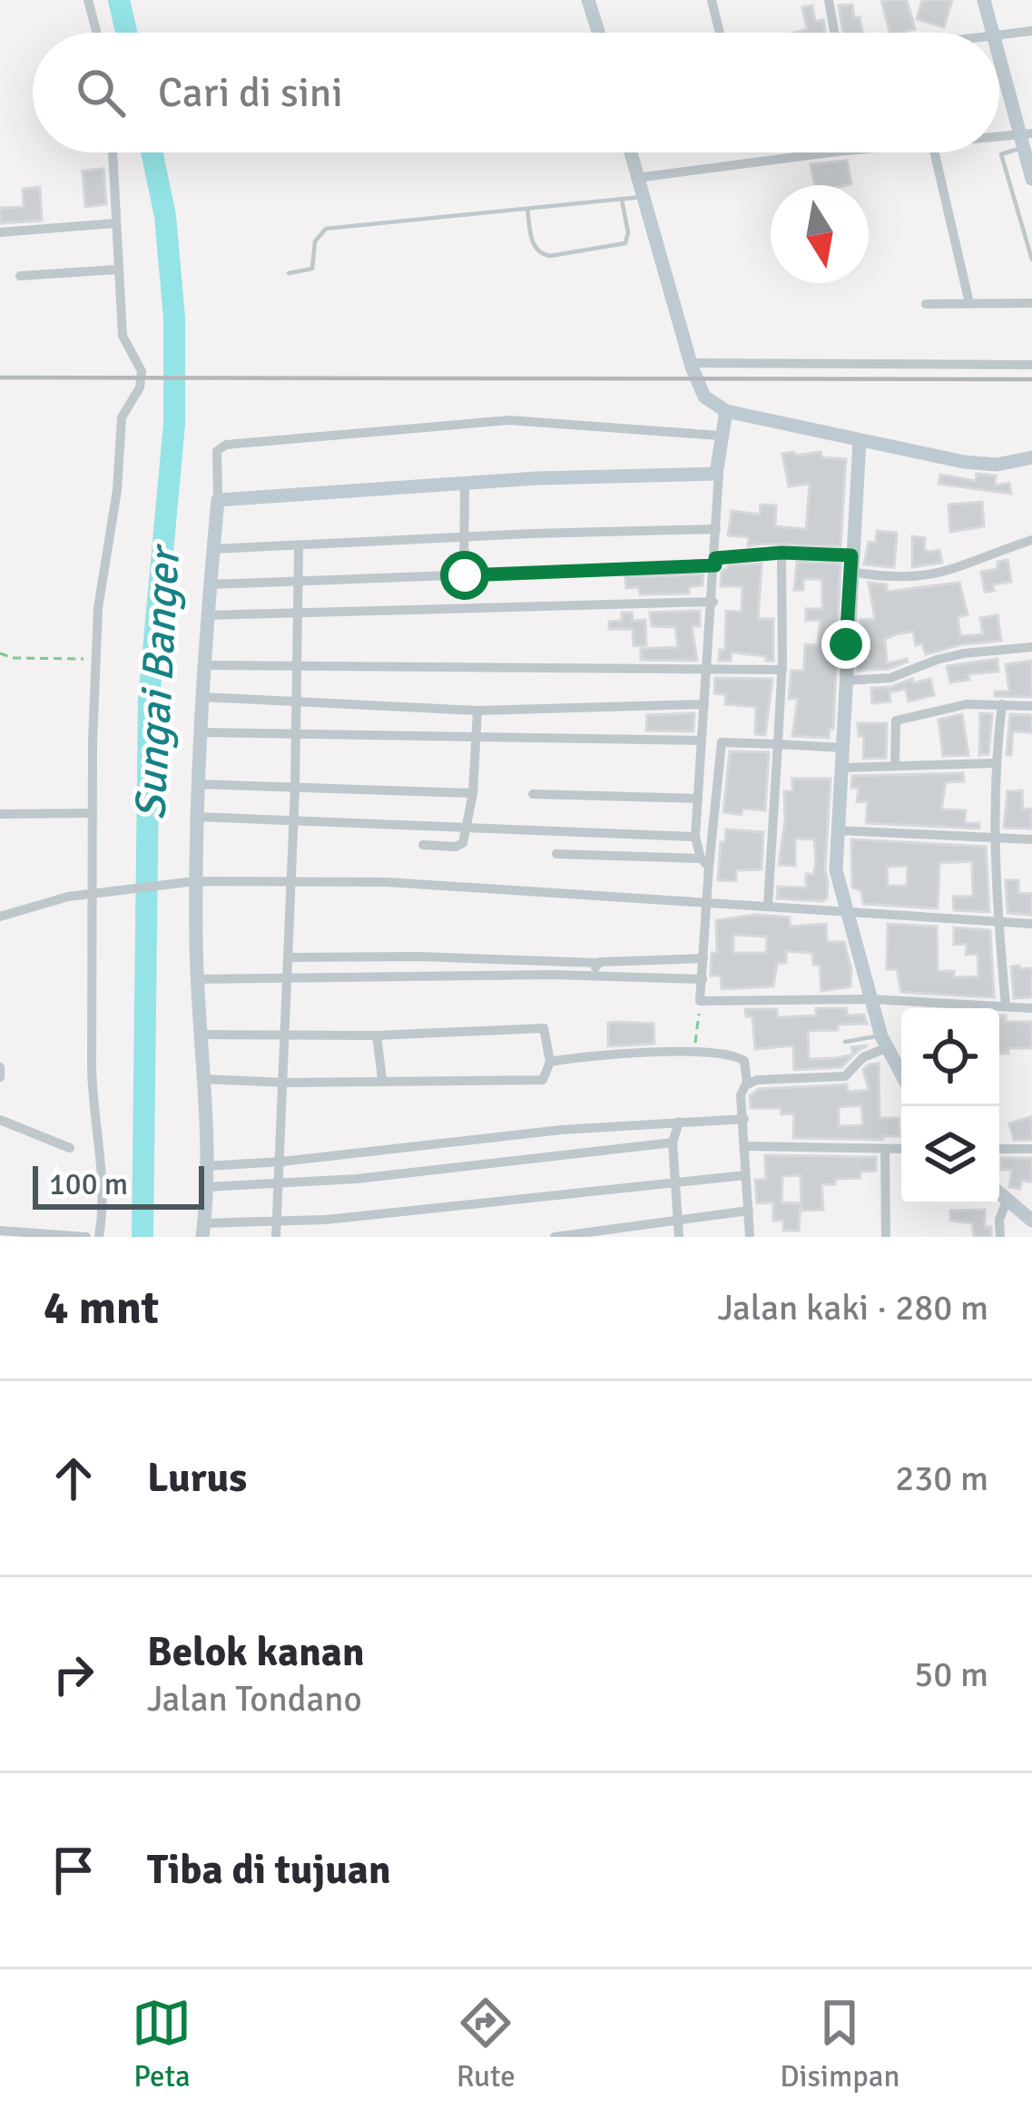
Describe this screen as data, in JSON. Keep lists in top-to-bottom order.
{
  "water": ["Sungai Banger"],
  "scale_bar": "100 m",
  "north": "bottom",
  "page": {
    "search": "Cari di sini",
    "scale": "100 m",
    "heading": ["4 mnt", "Jalan kaki · 280 m"],
    "list": [
      ["Lurus", "230 m"],
      ["Belok kanan", "Jalan Tondano", "50 m"],
      "Tiba di tujuan"
    ],
    "nav": ["Peta", "Rute", "Disimpan"]
  }
}
